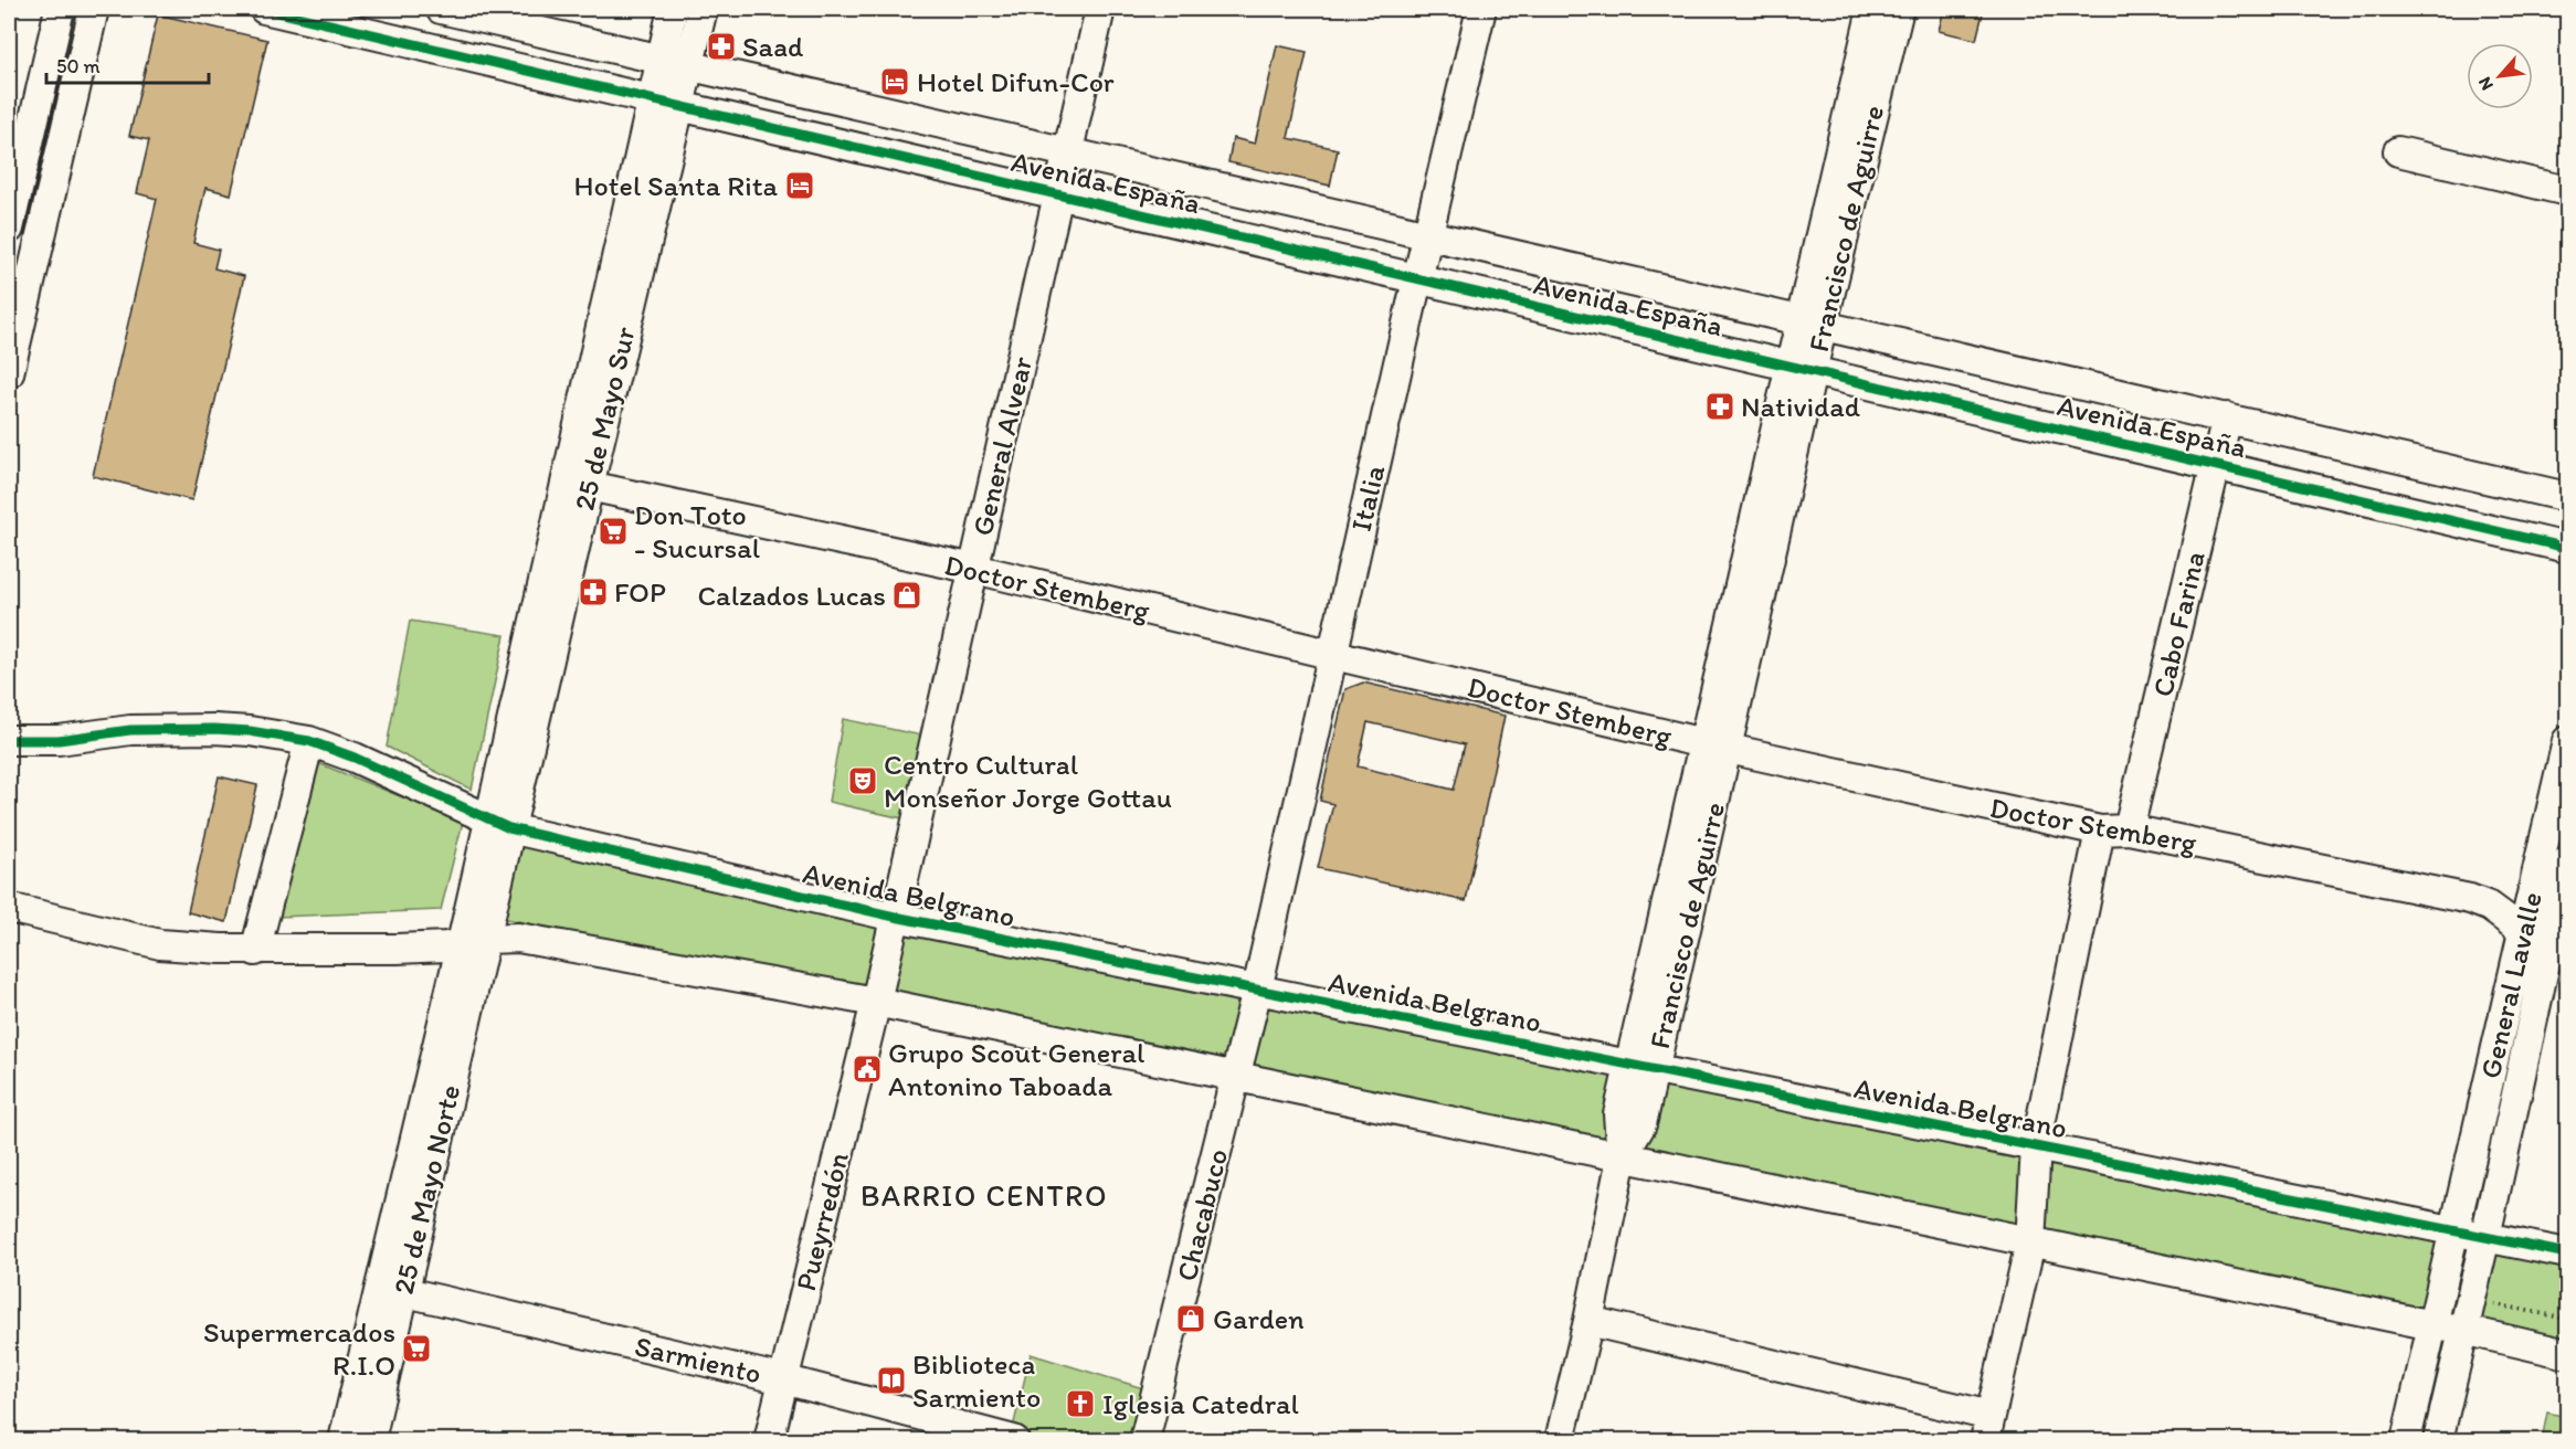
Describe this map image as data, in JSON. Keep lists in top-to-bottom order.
{
  "streets": {
    "street": [
      "Avenida España",
      "Francisco de Aguirre",
      "25 de Mayo Sur",
      "General Alvear",
      "Italia",
      "Doctor Stemberg",
      "Cabo Farina",
      "Avenida Belgrano",
      "General Lavalle",
      "25 de Mayo Norte",
      "Chacabuco",
      "Pueyrredón",
      "Sarmiento"
    ]
  },
  "crossings": [
    ["Avenida España", "Francisco de Aguirre"],
    ["Avenida España", "25 de Mayo Sur"],
    ["Avenida España", "General Alvear"],
    ["Avenida España", "Italia"],
    ["Avenida España", "Cabo Farina"],
    ["Francisco de Aguirre", "Doctor Stemberg"],
    ["Francisco de Aguirre", "Avenida Belgrano"],
    ["25 de Mayo Sur", "Doctor Stemberg"],
    ["25 de Mayo Sur", "Avenida Belgrano"],
    ["25 de Mayo Sur", "25 de Mayo Norte"],
    ["General Alvear", "Doctor Stemberg"],
    ["General Alvear", "Avenida Belgrano"],
    ["General Alvear", "Pueyrredón"],
    ["Italia", "Doctor Stemberg"],
    ["Italia", "Avenida Belgrano"],
    ["Italia", "Chacabuco"],
    ["Doctor Stemberg", "Cabo Farina"],
    ["Doctor Stemberg", "General Lavalle"],
    ["Avenida Belgrano", "General Lavalle"],
    ["Avenida Belgrano", "Chacabuco"],
    ["25 de Mayo Norte", "Sarmiento"],
    ["Pueyrredón", "Sarmiento"]
  ],
  "districts": ["BARRIO CENTRO"],
  "places": {
    "pharmacy": ["Saad", "Natividad", "FOP"],
    "hotel": ["Hotel Difun-Cor", "Hotel Santa Rita"],
    "supermarket": ["Don Toto - Sucursal", "Supermercados R.I.O"],
    "shop": ["Calzados Lucas", "Garden"],
    "theatre": ["Centro Cultural Monseñor Jorge Gottau"],
    "public building": ["Grupo Scout General Antonino Taboada"],
    "library": ["Biblioteca Sarmiento"],
    "church": ["Iglesia Catedral"]
  },
  "scale_bar": "50 m",
  "north": "bottom left"
}
